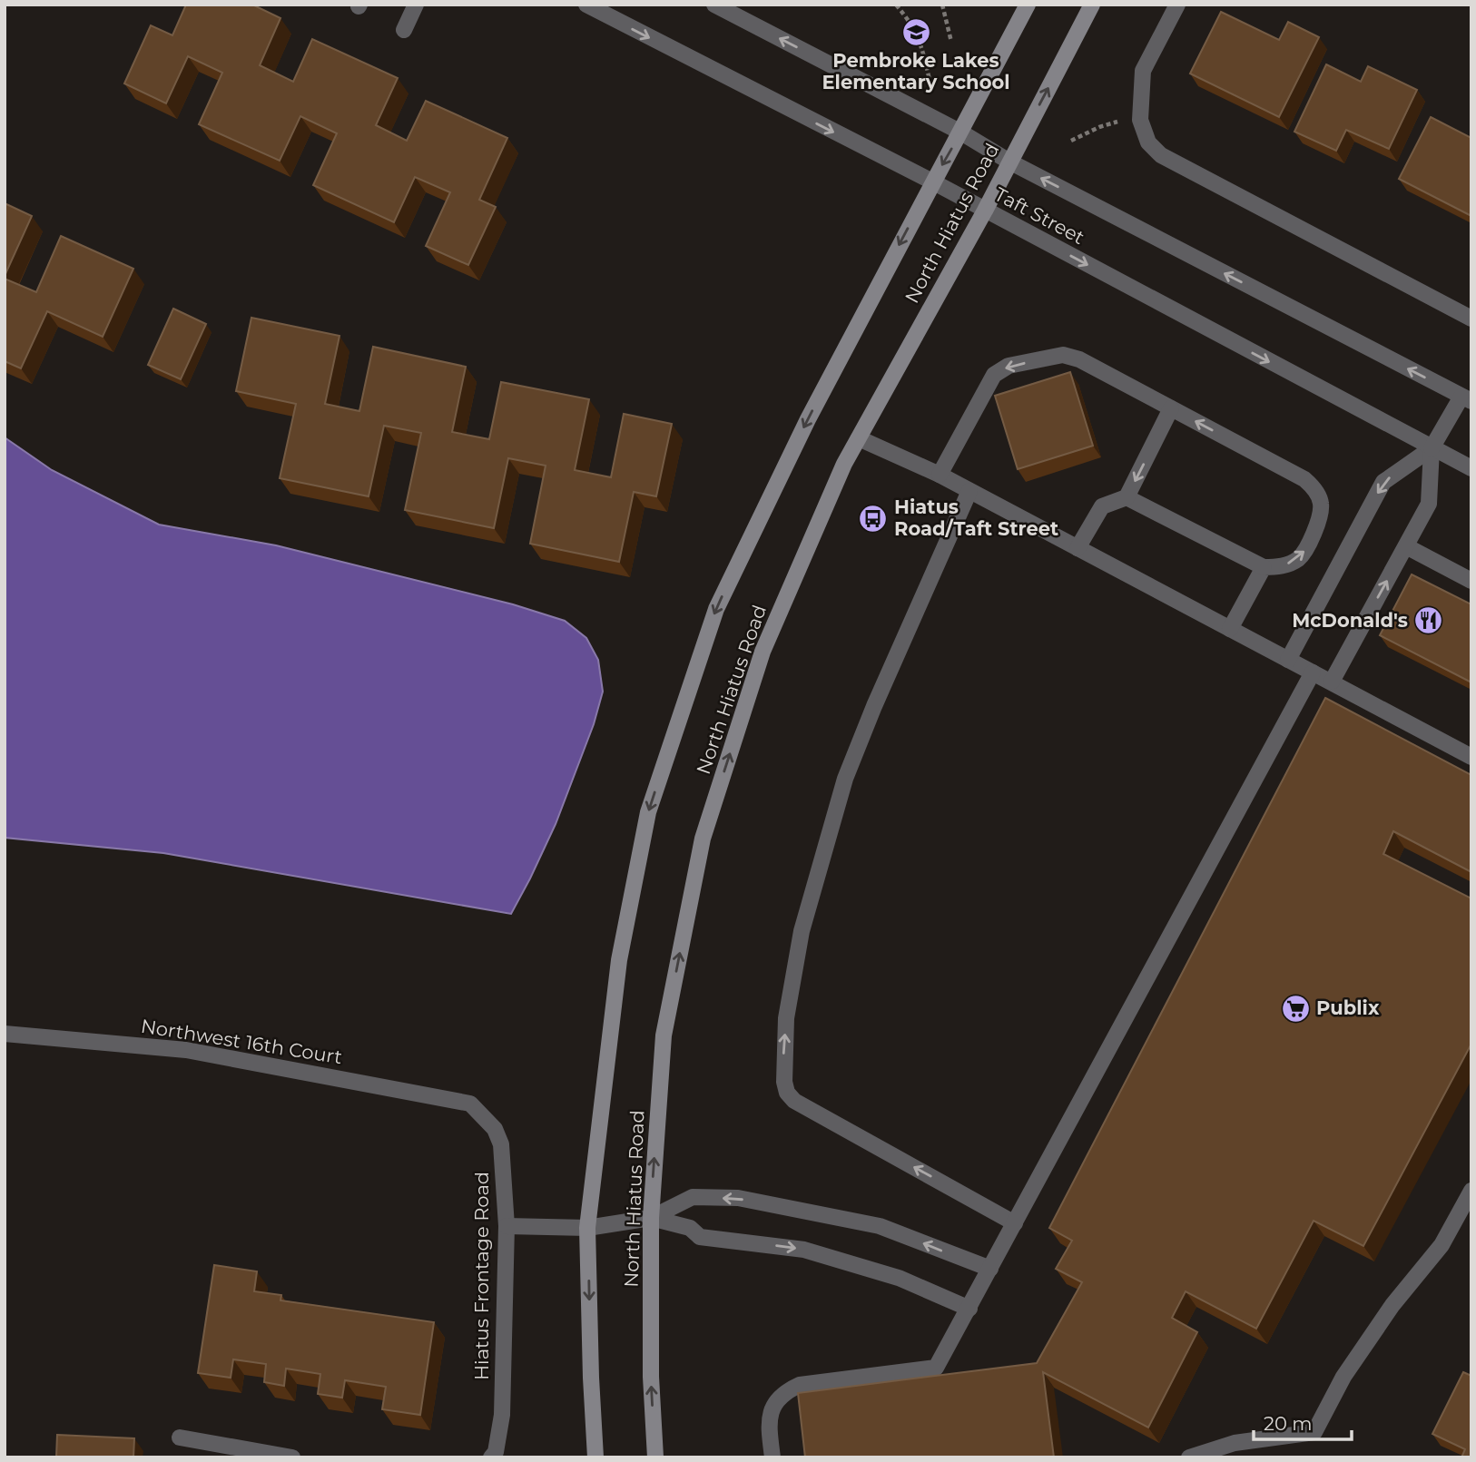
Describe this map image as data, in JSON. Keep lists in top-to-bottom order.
{
  "streets": {
    "main road": ["North Hiatus Road"],
    "street": ["Taft Street", "Northwest 16th Court", "Hiatus Frontage Road"]
  },
  "crossings": [
    ["Taft Street", "North Hiatus Road"],
    ["Northwest 16th Court", "Hiatus Frontage Road"]
  ],
  "places": {
    "school or university": ["Pembroke Lakes Elementary School"],
    "bus stop": ["Hiatus Road/Taft Street"],
    "restaurant": ["McDonald's"],
    "supermarket": ["Publix"]
  },
  "scale_bar": "20 m"
}
